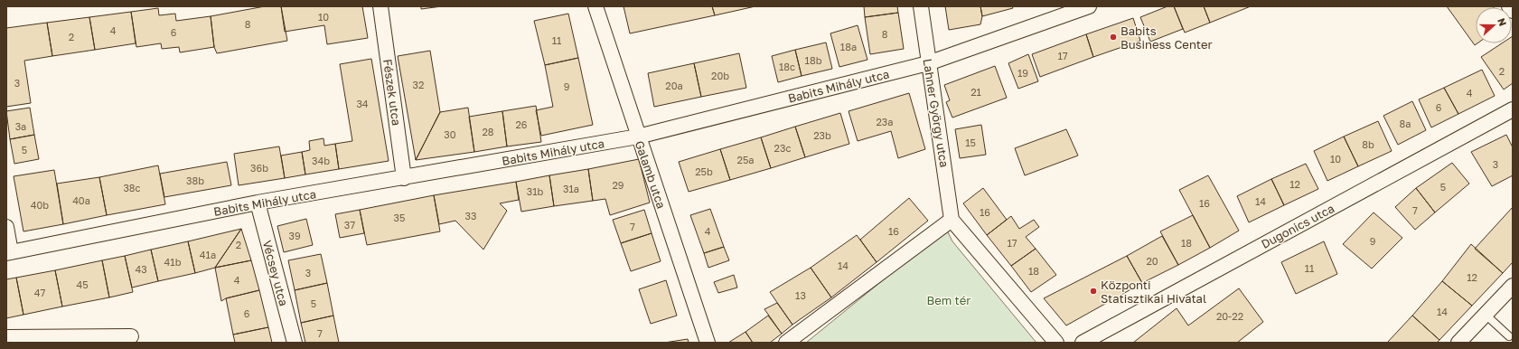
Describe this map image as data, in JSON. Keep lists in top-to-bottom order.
{
  "streets": {
    "street": [
      "Babits Mihály utca",
      "Fészek utca",
      "Lahner György utca",
      "Galamb utca",
      "Dugonics utca",
      "Vécsey utca"
    ]
  },
  "crossings": [
    ["Babits Mihály utca", "Fészek utca"],
    ["Babits Mihály utca", "Lahner György utca"],
    ["Babits Mihály utca", "Galamb utca"],
    ["Babits Mihály utca", "Vécsey utca"]
  ],
  "parks": ["Bem tér"],
  "places": ["Babits Business Center", "Központi Statisztikai Hivatal"],
  "house_numbers": [
    "10",
    "8",
    "4",
    "6",
    "8",
    "2",
    "11",
    "18a",
    "17",
    "18b",
    "18c",
    "2",
    "19",
    "20b",
    "3",
    "32",
    "20a",
    "9",
    "21",
    "4",
    "34",
    "6",
    "23a",
    "8a",
    "26",
    "3a",
    "28",
    "30",
    "23b",
    "15",
    "8b",
    "23c",
    "5",
    "10",
    "25a",
    "34b",
    "3",
    "36b",
    "25b",
    "38b",
    "12",
    "29",
    "5",
    "38c",
    "31a",
    "31b",
    "40a",
    "14",
    "16",
    "40b",
    "7",
    "16",
    "33",
    "35",
    "37",
    "7",
    "4",
    "16",
    "39",
    "9",
    "17",
    "18",
    "2",
    "41a",
    "20",
    "41b",
    "14",
    "11",
    "43",
    "18",
    "3",
    "12",
    "4",
    "45",
    "47",
    "13",
    "5",
    "14",
    "6",
    "20-22",
    "7"
  ],
  "north": "right"
}
